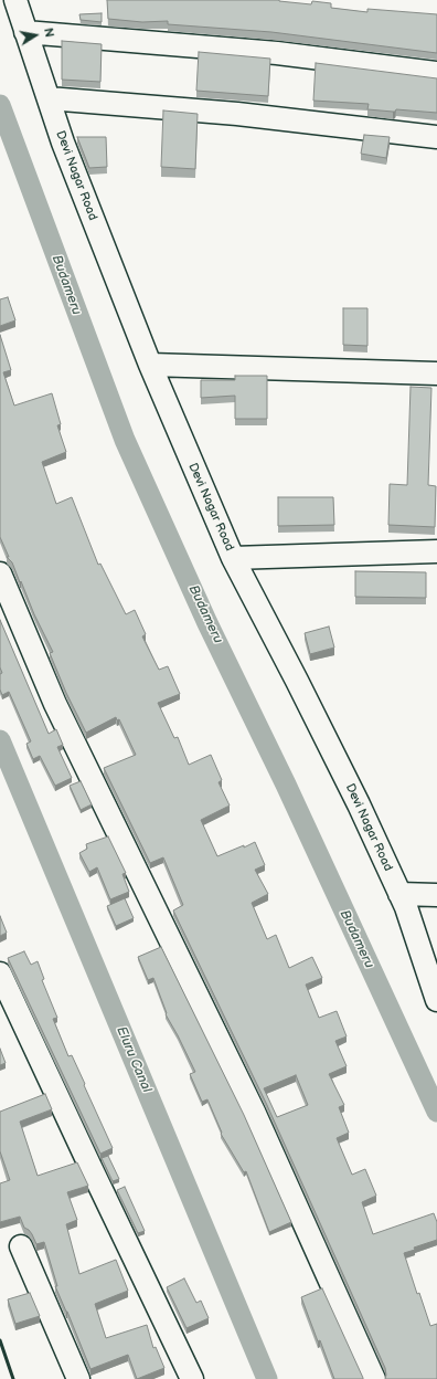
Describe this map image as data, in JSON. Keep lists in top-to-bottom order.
{
  "streets": {
    "street": ["Devi Nagar Road"]
  },
  "water": ["Budameru", "Eluru Canal"],
  "north": "right"
}
